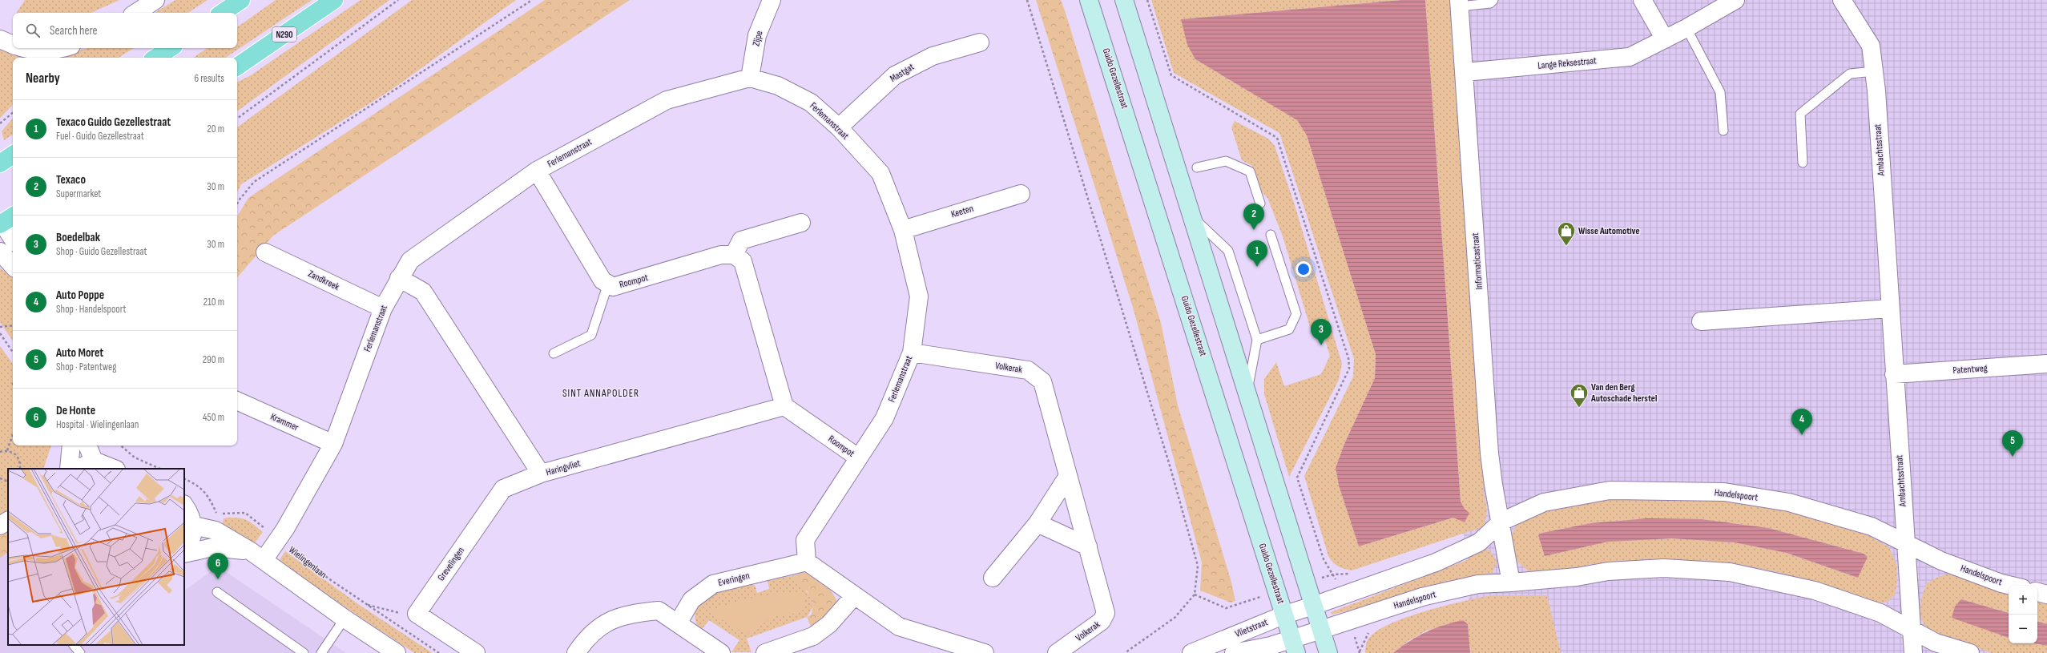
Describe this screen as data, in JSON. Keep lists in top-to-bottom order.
{
  "streets": {
    "main road": ["N290", "Guido Gezellestraat"],
    "street": [
      "Zijpe",
      "Lange Reksestraat",
      "Mastgat",
      "Ferlemanstraat",
      "Ambachtsstraat",
      "Keeten",
      "Informaticastraat",
      "Zandkreek",
      "Roompot",
      "Volkerak",
      "Patentweg",
      "Krammer",
      "Haringvliet",
      "Handelspoort",
      "Grevelingen",
      "Everingen",
      "Vlietstraat"
    ],
    "path": ["Wielingenlaan"]
  },
  "crossings": [
    ["Zijpe", "Ferlemanstraat"],
    ["Lange Reksestraat", "Informaticastraat"],
    ["Mastgat", "Ferlemanstraat"],
    ["Guido Gezellestraat", "Vlietstraat"],
    ["Ferlemanstraat", "Keeten"],
    ["Ferlemanstraat", "Zandkreek"],
    ["Ferlemanstraat", "Roompot"],
    ["Ferlemanstraat", "Volkerak"],
    ["Ferlemanstraat", "Krammer"],
    ["Ferlemanstraat", "Haringvliet"],
    ["Ferlemanstraat", "Wielingenlaan"],
    ["Ferlemanstraat", "Everingen"],
    ["Ambachtsstraat", "Patentweg"],
    ["Ambachtsstraat", "Handelspoort"],
    ["Informaticastraat", "Handelspoort"],
    ["Roompot", "Haringvliet"],
    ["Haringvliet", "Grevelingen"],
    ["Handelspoort", "Vlietstraat"]
  ],
  "districts": ["SINT ANNAPOLDER"],
  "places": {
    "shop": ["Wisse Automotive", "Van den Berg Autoschade herstel"]
  },
  "page": {
    "search": "Search here",
    "heading": ["Nearby", "6 results"],
    "list": [
      {
        "mark": "1",
        "name": "Texaco Guido Gezellestraat",
        "note": "Fuel · Guido Gezellestraat",
        "value": "20 m"
      },
      {
        "mark": "2",
        "name": "Texaco",
        "note": "Supermarket",
        "value": "30 m"
      },
      {
        "mark": "3",
        "name": "Boedelbak",
        "note": "Shop · Guido Gezellestraat",
        "value": "30 m"
      },
      {
        "mark": "4",
        "name": "Auto Poppe",
        "note": "Shop · Handelspoort",
        "value": "210 m"
      },
      {
        "mark": "5",
        "name": "Auto Moret",
        "note": "Shop · Patentweg",
        "value": "290 m"
      },
      {
        "mark": "6",
        "name": "De Honte",
        "note": "Hospital · Wielingenlaan",
        "value": "450 m"
      }
    ],
    "pins": [
      "2",
      "1",
      "3",
      "4",
      "5",
      "6"
    ],
    "map_buttons": ["+", "−"]
  }
}
